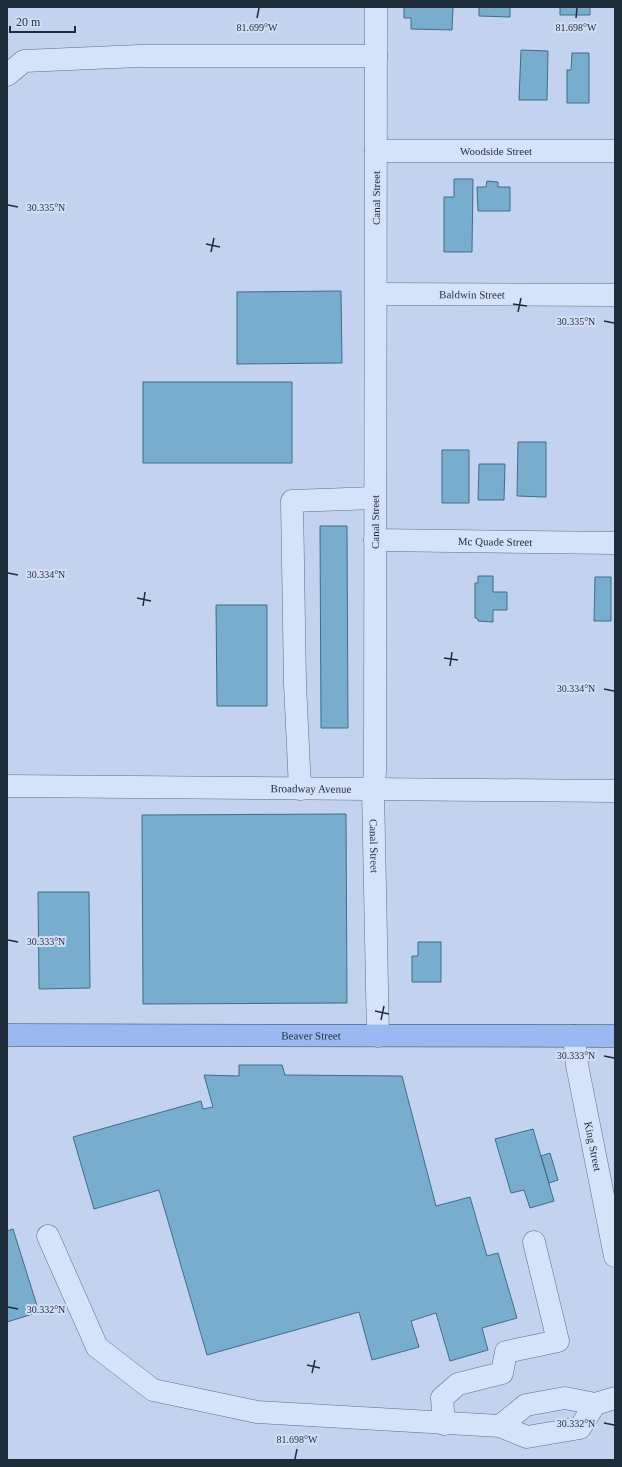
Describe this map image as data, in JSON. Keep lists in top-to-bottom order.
{
  "streets": {
    "main road": ["Beaver Street"],
    "street": [
      "Woodside Street",
      "Canal Street",
      "Baldwin Street",
      "Mc Quade Street",
      "Broadway Avenue",
      "King Street"
    ]
  },
  "crossings": [
    ["Woodside Street", "Canal Street"],
    ["Canal Street", "Baldwin Street"],
    ["Canal Street", "Mc Quade Street"],
    ["Canal Street", "Broadway Avenue"],
    ["Canal Street", "Beaver Street"],
    ["Beaver Street", "King Street"]
  ],
  "scale_bar": "20 m",
  "coordinates": [
    "81.698°W",
    "81.699°W",
    "30.335°N",
    "30.334°N",
    "30.333°N",
    "30.332°N"
  ]
}
